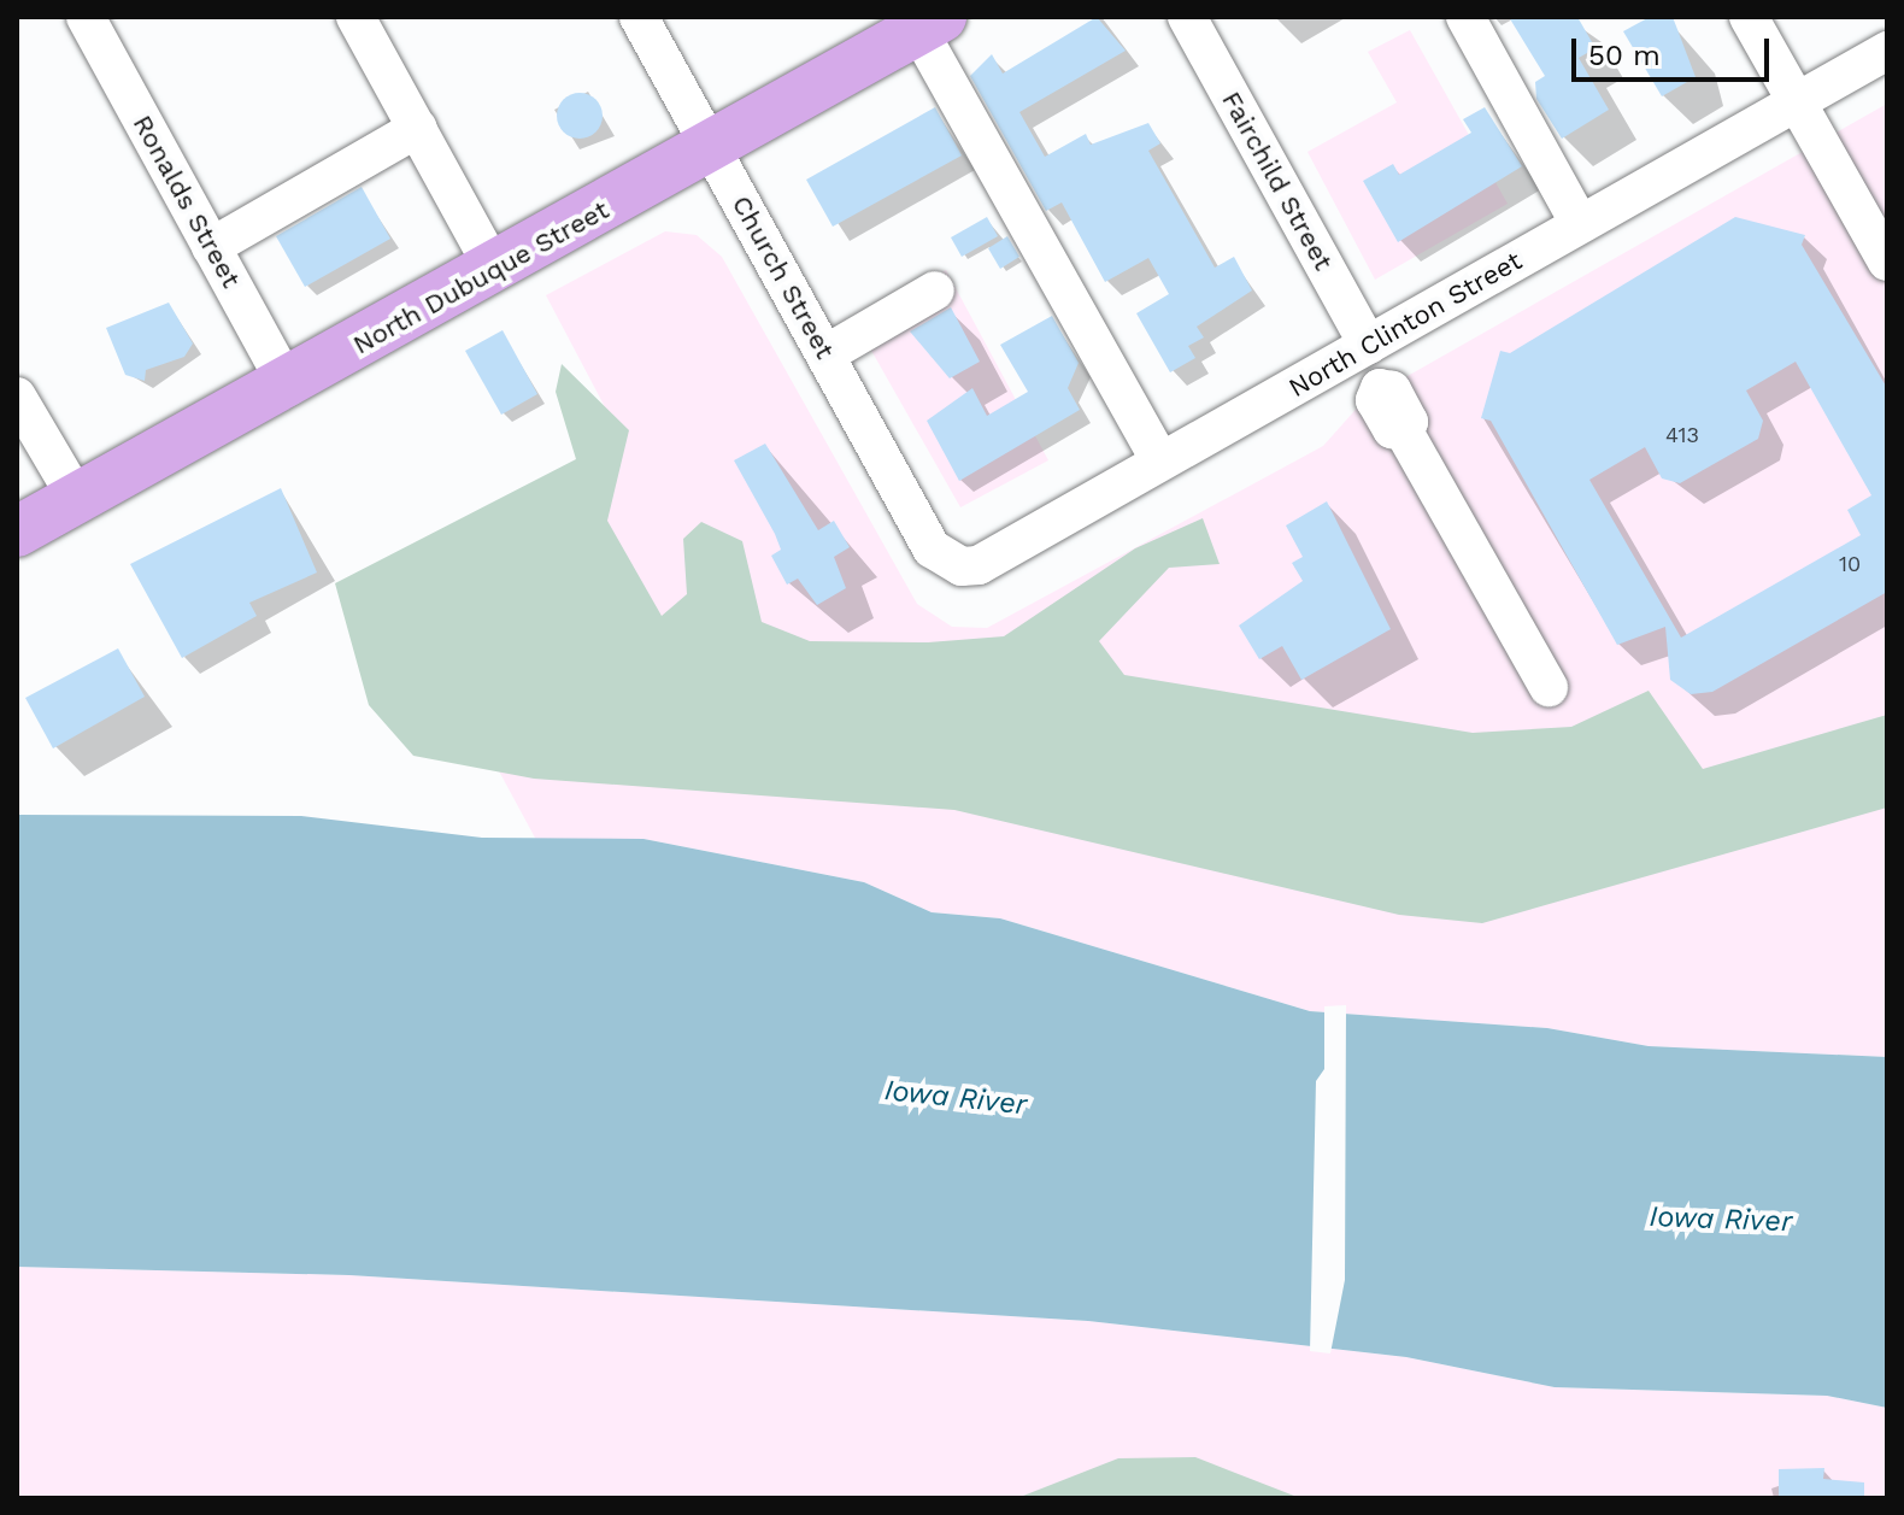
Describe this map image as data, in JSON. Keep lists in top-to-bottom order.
{
  "streets": {
    "main road": ["North Dubuque Street"],
    "street": [
      "Fairchild Street",
      "Ronalds Street",
      "Church Street",
      "North Clinton Street"
    ]
  },
  "crossings": [
    ["Fairchild Street", "North Clinton Street"],
    ["Ronalds Street", "North Dubuque Street"],
    ["North Dubuque Street", "Church Street"],
    ["Church Street", "North Clinton Street"]
  ],
  "water": ["Iowa River"],
  "house_numbers": ["413", "10"],
  "scale_bar": "50 m"
}
